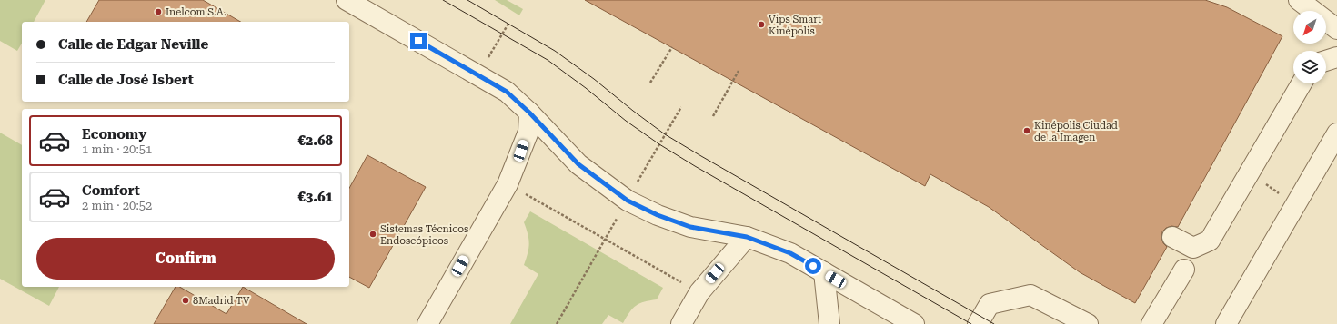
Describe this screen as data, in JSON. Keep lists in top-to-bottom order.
{
  "places": [
    "Inelcom S.A.",
    "Vips Smart Kinépolis",
    "Kinépolis Ciudad de la Imagen",
    "Sistemas Técnicos Endoscópicos",
    "8Madrid TV"
  ],
  "north": "bottom left",
  "page": {
    "banner": ["Calle de Edgar Neville", "Calle de José Isbert"],
    "list": [
      {
        "name": "Economy",
        "note": "1 min · 20:51",
        "value": "€2.68"
      },
      {
        "name": "Comfort",
        "note": "2 min · 20:52",
        "value": "€3.61"
      }
    ],
    "buttons": "Confirm"
  }
}
